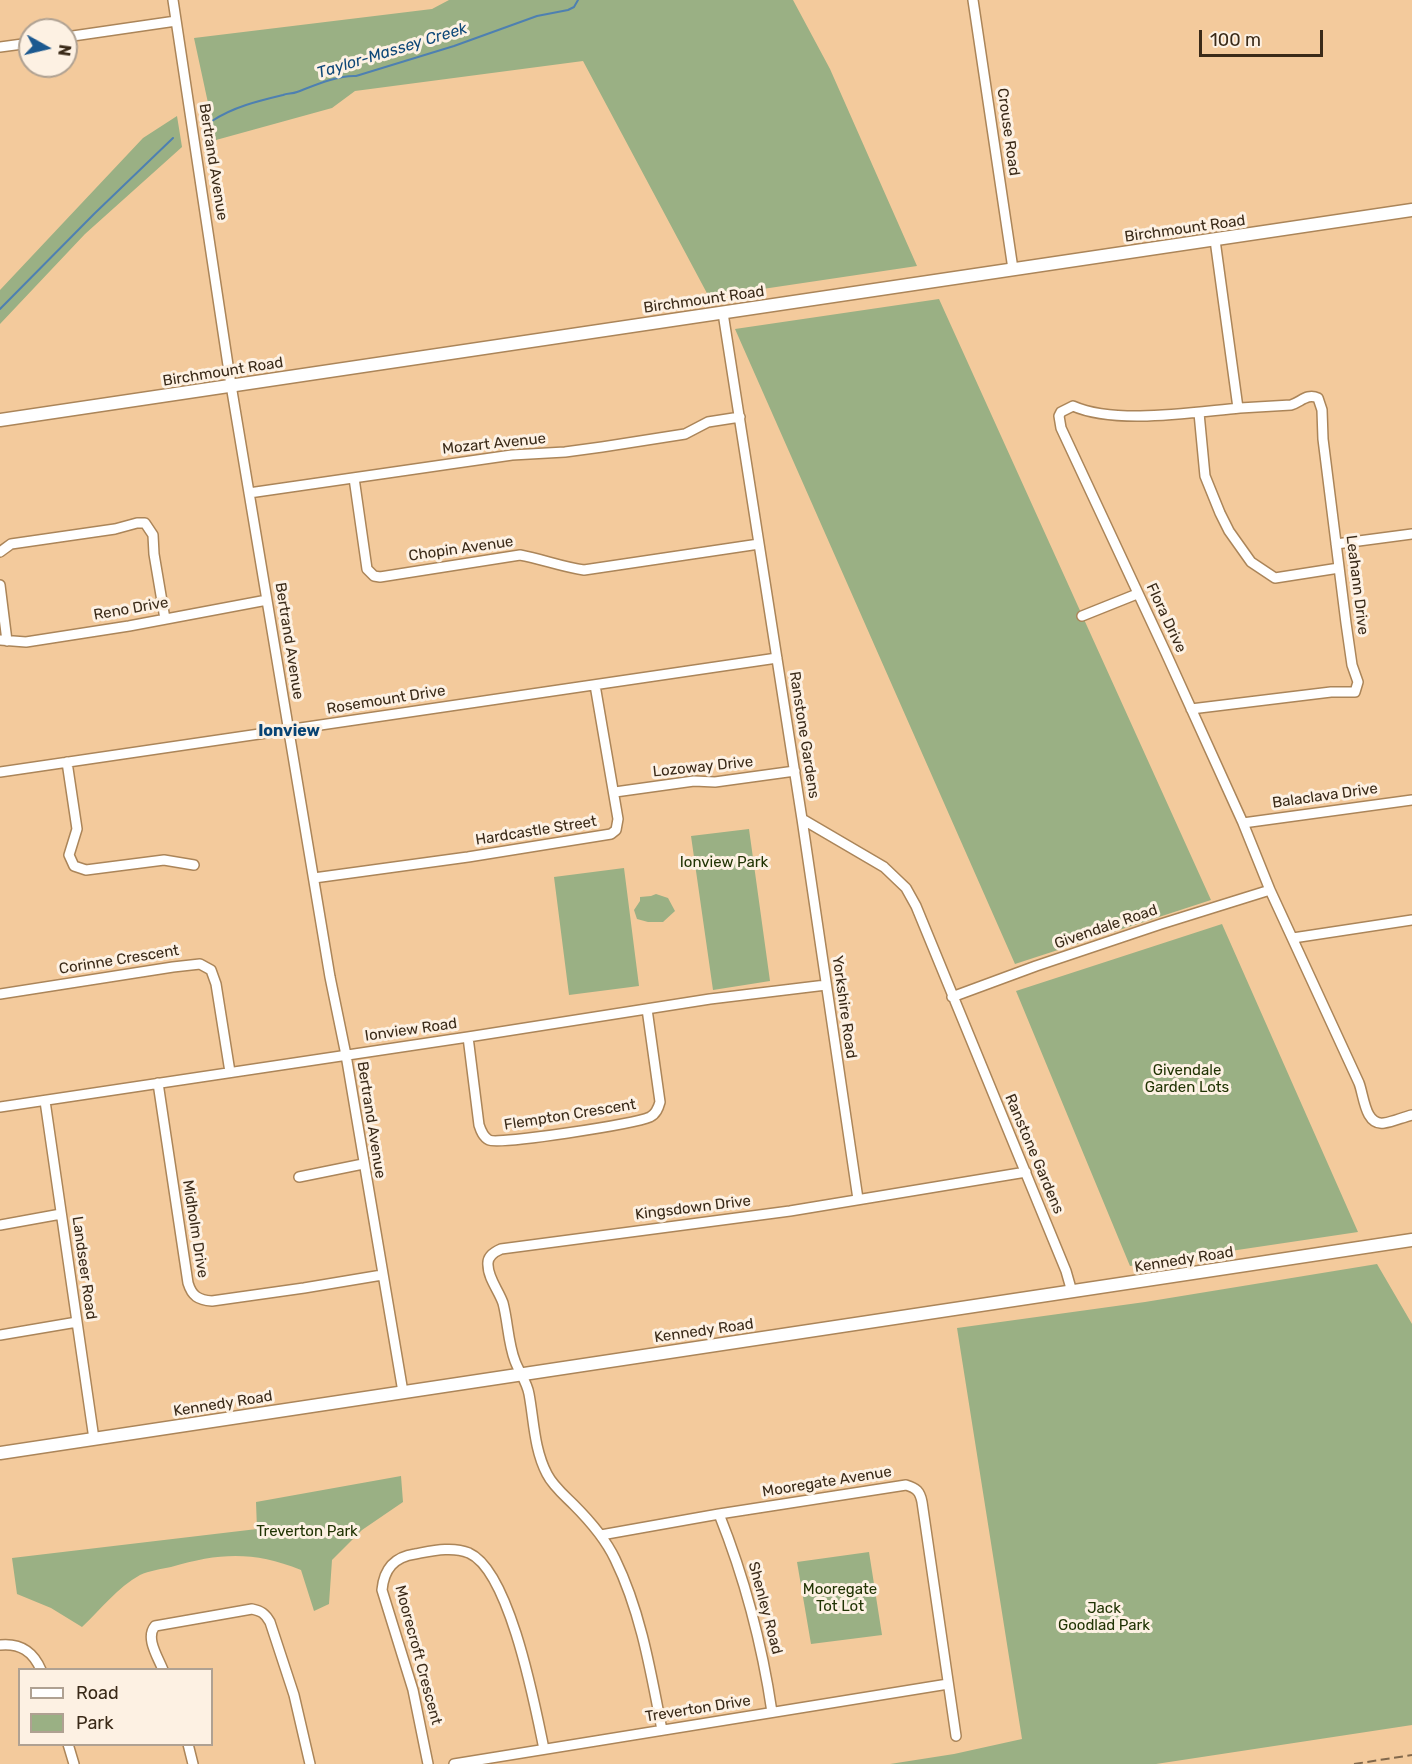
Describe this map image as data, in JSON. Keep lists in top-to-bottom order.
{
  "streets": {
    "main road": ["Birchmount Road", "Kennedy Road"],
    "street": [
      "Crouse Road",
      "Bertrand Avenue",
      "Mozart Avenue",
      "Chopin Avenue",
      "Leahann Drive",
      "Reno Drive",
      "Flora Drive",
      "Rosemount Drive",
      "Ranstone Gardens",
      "Lozoway Drive",
      "Balaclava Drive",
      "Hardcastle Street",
      "Givendale Road",
      "Corinne Crescent",
      "Yorkshire Road",
      "Ionview Road",
      "Flempton Crescent",
      "Kingsdown Drive",
      "Midholm Drive",
      "Landseer Road",
      "Mooregate Avenue",
      "Shenley Road",
      "Moorecroft Crescent",
      "Treverton Drive"
    ]
  },
  "crossings": [
    ["Crouse Road", "Birchmount Road"],
    ["Bertrand Avenue", "Birchmount Road"],
    ["Bertrand Avenue", "Mozart Avenue"],
    ["Bertrand Avenue", "Reno Drive"],
    ["Bertrand Avenue", "Rosemount Drive"],
    ["Bertrand Avenue", "Hardcastle Street"],
    ["Bertrand Avenue", "Ionview Road"],
    ["Bertrand Avenue", "Midholm Drive"],
    ["Bertrand Avenue", "Kennedy Road"],
    ["Birchmount Road", "Ranstone Gardens"],
    ["Mozart Avenue", "Chopin Avenue"],
    ["Mozart Avenue", "Ranstone Gardens"],
    ["Chopin Avenue", "Ranstone Gardens"],
    ["Leahann Drive", "Flora Drive"],
    ["Flora Drive", "Balaclava Drive"],
    ["Flora Drive", "Givendale Road"],
    ["Rosemount Drive", "Ranstone Gardens"],
    ["Rosemount Drive", "Hardcastle Street"],
    ["Ranstone Gardens", "Lozoway Drive"],
    ["Ranstone Gardens", "Givendale Road"],
    ["Ranstone Gardens", "Yorkshire Road"],
    ["Ranstone Gardens", "Kingsdown Drive"],
    ["Ranstone Gardens", "Kennedy Road"],
    ["Lozoway Drive", "Hardcastle Street"],
    ["Corinne Crescent", "Ionview Road"],
    ["Yorkshire Road", "Ionview Road"],
    ["Yorkshire Road", "Kingsdown Drive"],
    ["Ionview Road", "Flempton Crescent"],
    ["Ionview Road", "Midholm Drive"],
    ["Ionview Road", "Landseer Road"],
    ["Kingsdown Drive", "Kennedy Road"],
    ["Kennedy Road", "Landseer Road"],
    ["Mooregate Avenue", "Shenley Road"],
    ["Mooregate Avenue", "Treverton Drive"],
    ["Shenley Road", "Treverton Drive"],
    ["Moorecroft Crescent", "Treverton Drive"]
  ],
  "districts": ["Ionview"],
  "water": ["Taylor-Massey Creek"],
  "parks": [
    "Ionview Park",
    "Givendale Garden Lots",
    "Treverton Park",
    "Mooregate Tot Lot",
    "Jack Goodlad Park"
  ],
  "legend": ["Road", "Park"],
  "scale_bar": "100 m",
  "north": "right"
}
